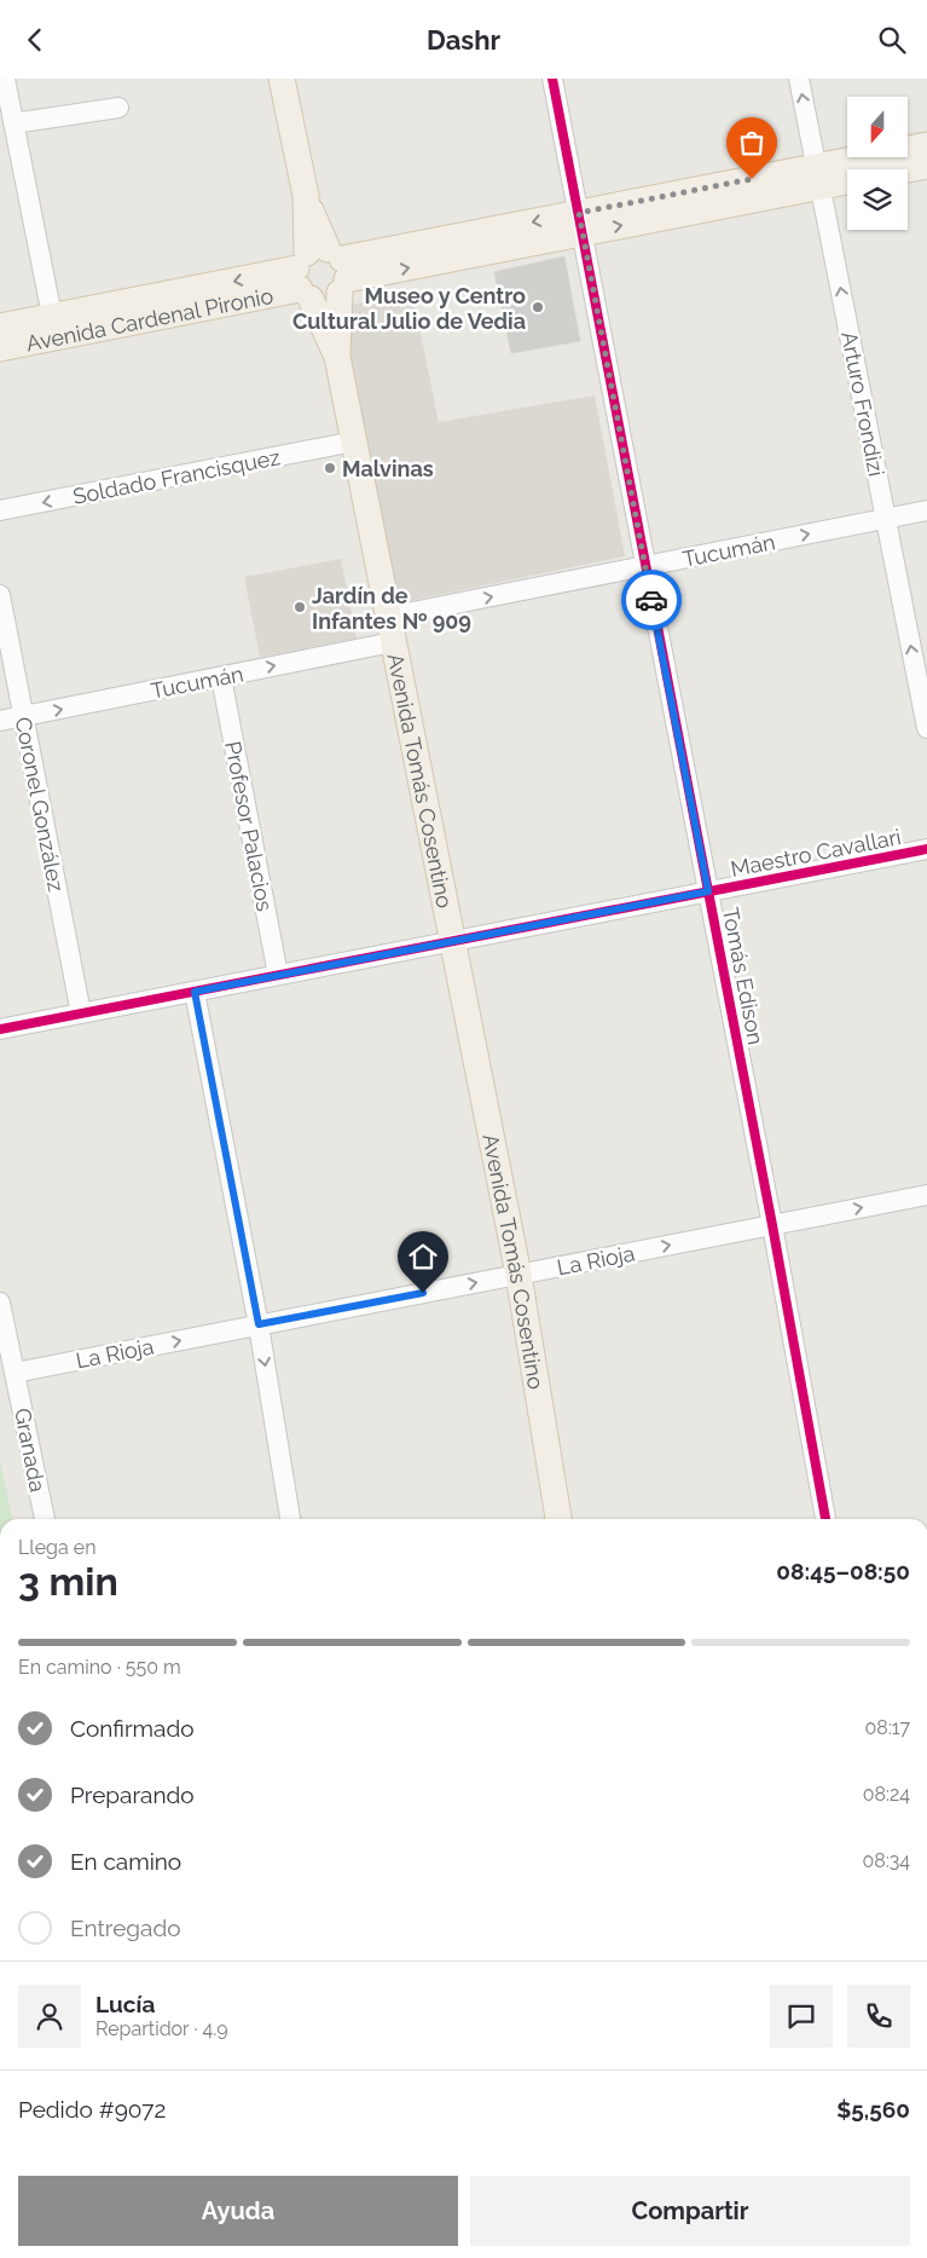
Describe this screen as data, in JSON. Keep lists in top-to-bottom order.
{
  "streets": {
    "main road": ["Avenida Cardenal Pironio", "Avenida Tomás Cosentino"],
    "street": [
      "Arturo Frondizi",
      "Soldado Francisquez",
      "Tucumán",
      "Coronel González",
      "Profesor Palacios",
      "Maestro Cavallari",
      "Tomás Edison",
      "La Rioja",
      "Granada"
    ]
  },
  "crossings": [
    ["Avenida Cardenal Pironio", "Arturo Frondizi"],
    ["Avenida Cardenal Pironio", "Avenida Tomás Cosentino"],
    ["Avenida Cardenal Pironio", "Tomás Edison"],
    ["Arturo Frondizi", "Tucumán"],
    ["Soldado Francisquez", "Avenida Tomás Cosentino"],
    ["Tucumán", "Avenida Tomás Cosentino"],
    ["Tucumán", "Coronel González"],
    ["Tucumán", "Profesor Palacios"],
    ["Tucumán", "Tomás Edison"],
    ["Avenida Tomás Cosentino", "Maestro Cavallari"],
    ["Avenida Tomás Cosentino", "La Rioja"],
    ["Coronel González", "Maestro Cavallari"],
    ["Profesor Palacios", "Maestro Cavallari"],
    ["Maestro Cavallari", "Tomás Edison"],
    ["Tomás Edison", "La Rioja"],
    ["La Rioja", "Granada"]
  ],
  "one_way": [
    "Arturo Frondizi",
    "Soldado Francisquez",
    "Tucumán",
    "La Rioja"
  ],
  "places": ["Museo y Centro Cultural Julio de Vedia", "Malvinas", "Jardín de Infantes № 909"],
  "north": "bottom",
  "page": {
    "header": "Dashr",
    "heading": ["3 min", "Llega en", "08:45–08:50"],
    "panel": [
      "Lucía",
      "Repartidor · 4.9",
      "Pedido #9072",
      "$5,560"
    ],
    "bar": "En camino · 550 m",
    "list": [
      ["Confirmado", "08:17"],
      ["Preparando", "08:24"],
      ["En camino", "08:34"],
      "Entregado"
    ],
    "buttons": ["Ayuda", "Compartir"]
  }
}
